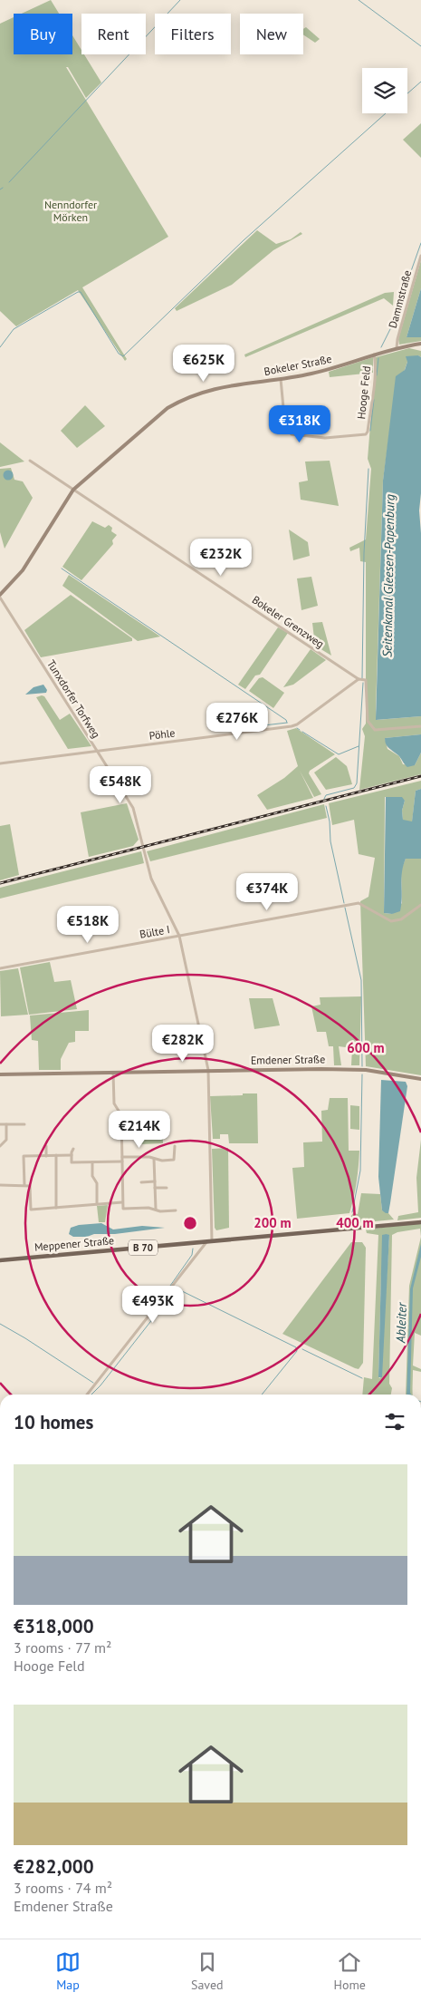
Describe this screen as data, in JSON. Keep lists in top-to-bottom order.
{
  "streets": {
    "main road": ["Meppener Straße", "B 70"],
    "street": [
      "Dammstraße",
      "Bokeler Straße",
      "Hooge Feld",
      "Bokeler Grenzweg",
      "Tunxdorfer Torfweg",
      "Pöhle",
      "Bülte I",
      "Emdener Straße"
    ]
  },
  "crossings": [
    ["Dammstraße", "Bokeler Straße"],
    ["Bokeler Straße", "Hooge Feld"],
    ["Bokeler Straße", "Bokeler Grenzweg"],
    ["Bokeler Straße", "Tunxdorfer Torfweg"],
    ["Bokeler Grenzweg", "Pöhle"],
    ["Tunxdorfer Torfweg", "Pöhle"],
    ["Tunxdorfer Torfweg", "Bülte I"],
    ["Tunxdorfer Torfweg", "Emdener Straße"]
  ],
  "water": ["Seitenkanal Gleesen-Papenburg", "Ableiter"],
  "parks": ["Nenndorfer Mörken"],
  "page": {
    "chip": [
      "Buy",
      "Rent",
      "Filters",
      "New"
    ],
    "price": [
      "€625K",
      "€318K",
      "€232K",
      "€276K",
      "€548K",
      "€374K",
      "€518K",
      "€282K",
      "€214K",
      "€493K"
    ],
    "heading": "10 homes",
    "list": [
      {
        "name": "€318,000",
        "note": "3 rooms · 77 m² · Hooge Feld"
      },
      {
        "name": "€282,000",
        "note": "3 rooms · 74 m² · Emdener Straße"
      }
    ],
    "tabs": ["Map", "Saved", "Home"]
  },
  "rings": ["600 m", "200 m", "400 m"]
}
